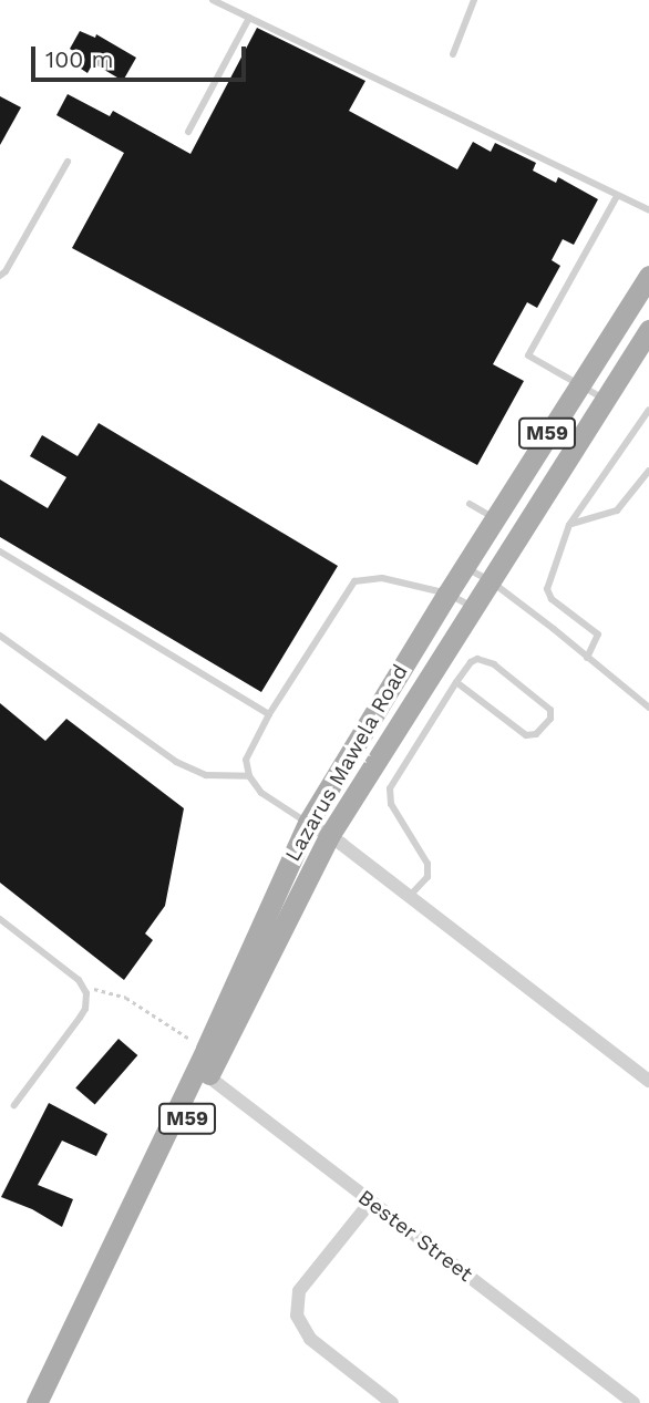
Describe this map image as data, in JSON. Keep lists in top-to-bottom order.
{
  "streets": {
    "main road": ["M59", "Lazarus Mawela Road"],
    "street": ["Bester Street"]
  },
  "crossings": [
    ["Lazarus Mawela Road", "Bester Street"]
  ],
  "scale_bar": "100 m"
}
